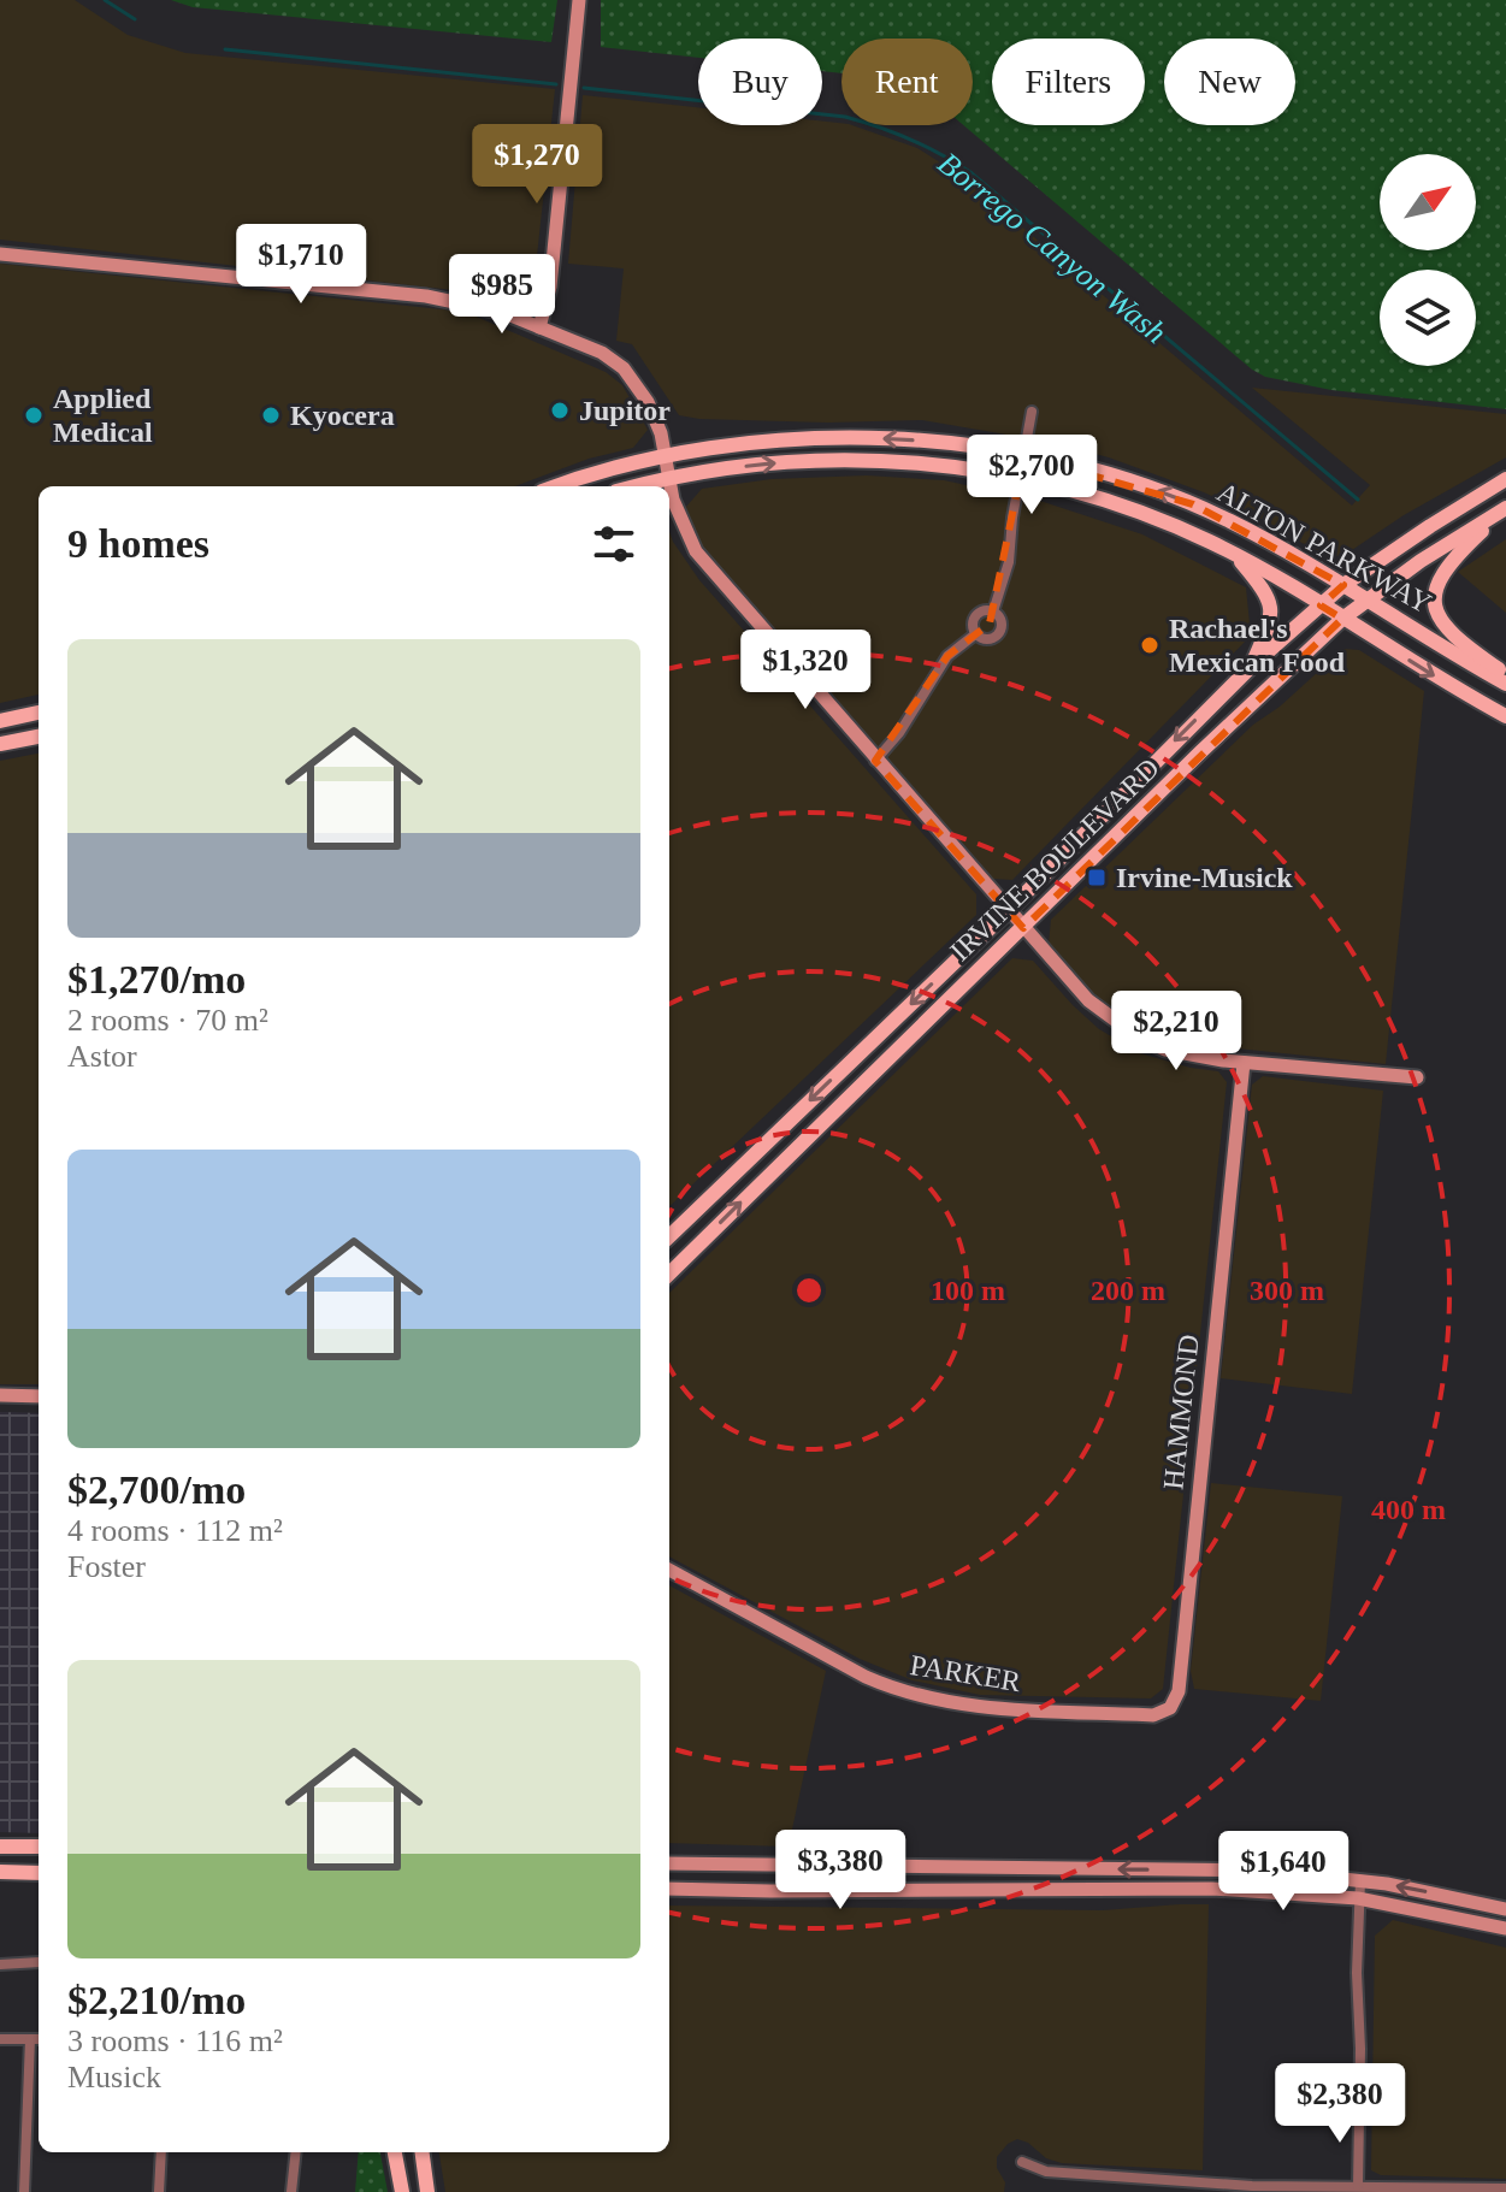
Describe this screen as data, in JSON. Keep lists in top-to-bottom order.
{
  "streets": {
    "main road": ["ALTON PARKWAY", "IRVINE BOULEVARD"],
    "street": ["HAMMOND", "PARKER"]
  },
  "crossings": [
    ["ALTON PARKWAY", "IRVINE BOULEVARD"],
    ["HAMMOND", "PARKER"]
  ],
  "water": ["Borrego Canyon Wash"],
  "places": {
    "other": [
      "Jupitor",
      "Applied Medical",
      "Kyocera",
      "Rachael's Mexican Food"
    ],
    "transit": ["Irvine-Musick"]
  },
  "north": "top right",
  "page": {
    "chip": [
      "Buy",
      "Rent",
      "Filters",
      "New"
    ],
    "price": [
      "$1,270",
      "$1,710",
      "$985",
      "$2,700",
      "$1,320",
      "$2,210",
      "$3,380",
      "$1,640",
      "$2,380"
    ],
    "heading": "9 homes",
    "list": [
      {
        "name": "$1,270/mo",
        "note": "2 rooms · 70 m² · Astor"
      },
      {
        "name": "$2,700/mo",
        "note": "4 rooms · 112 m² · Foster"
      },
      {
        "name": "$2,210/mo",
        "note": "3 rooms · 116 m² · Musick"
      }
    ]
  },
  "rings": [
    "100 m",
    "200 m",
    "300 m",
    "400 m"
  ]
}
